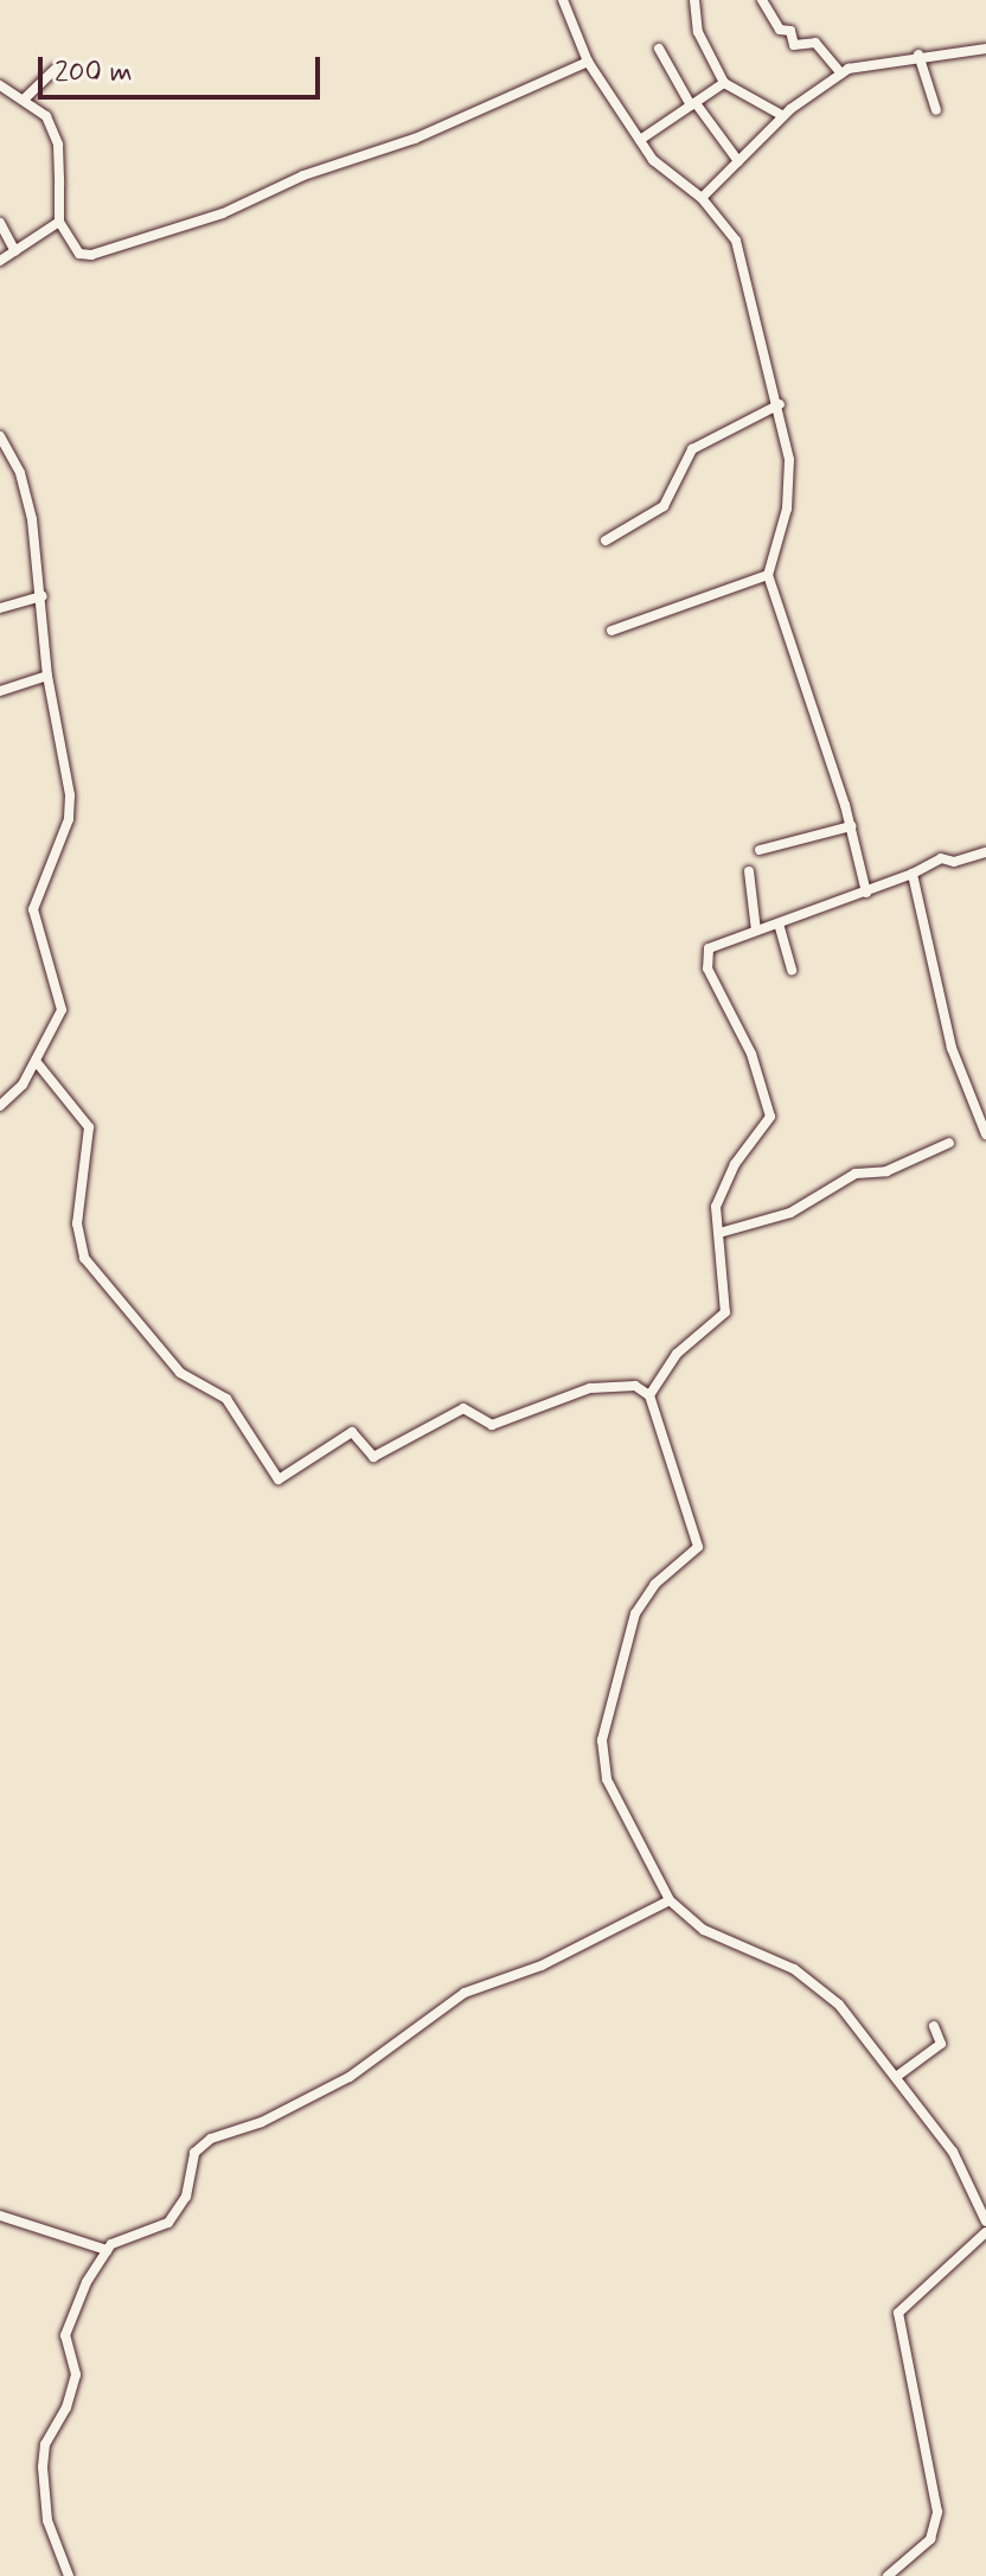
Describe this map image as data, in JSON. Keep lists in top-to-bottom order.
{
  "scale_bar": "200 m"
}
